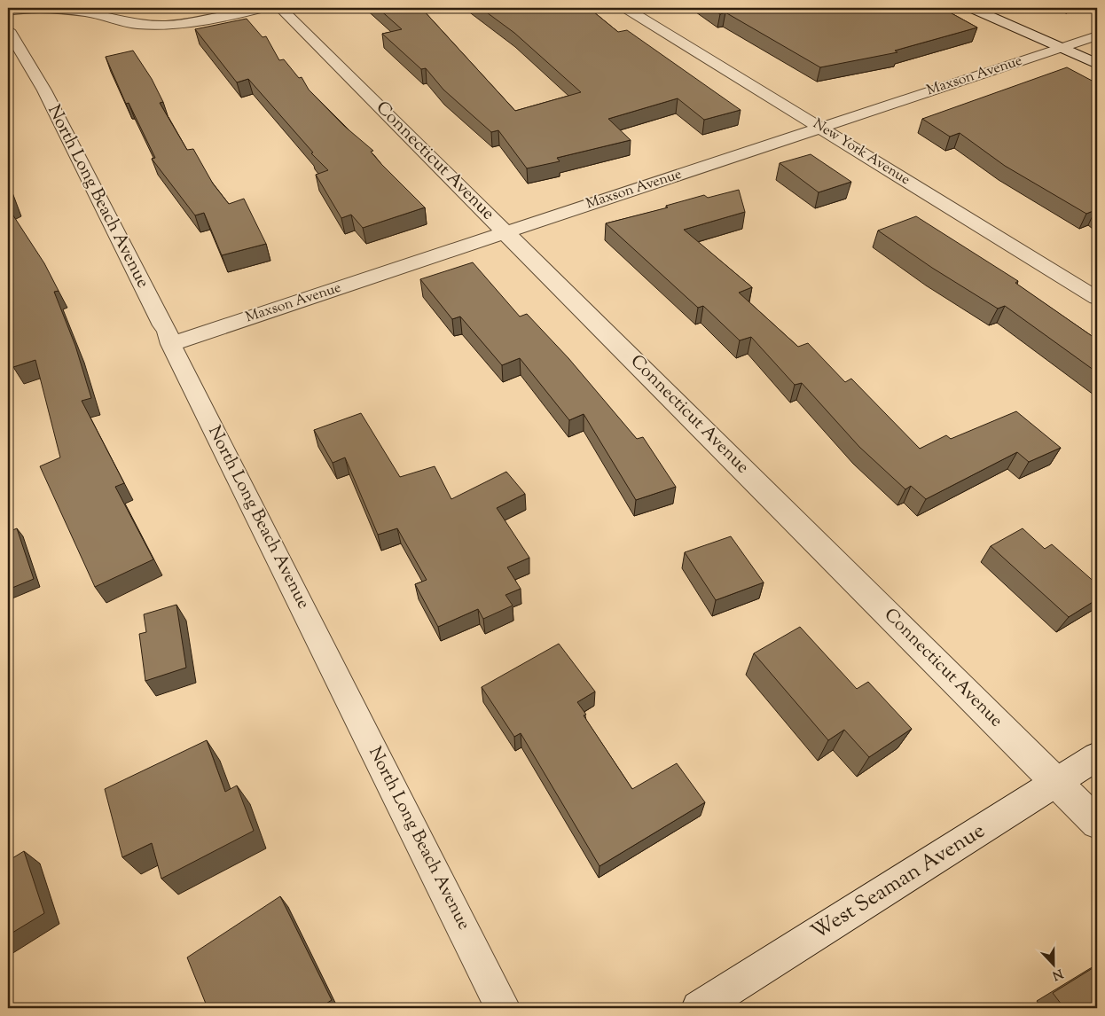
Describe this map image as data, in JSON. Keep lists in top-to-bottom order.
{
  "streets": {
    "street": [
      "Maxson Avenue",
      "New York Avenue",
      "Connecticut Avenue",
      "North Long Beach Avenue",
      "West Seaman Avenue"
    ]
  },
  "crossings": [
    ["Maxson Avenue", "New York Avenue"],
    ["Maxson Avenue", "Connecticut Avenue"],
    ["Maxson Avenue", "North Long Beach Avenue"],
    ["Connecticut Avenue", "West Seaman Avenue"]
  ],
  "north": "bottom"
}
